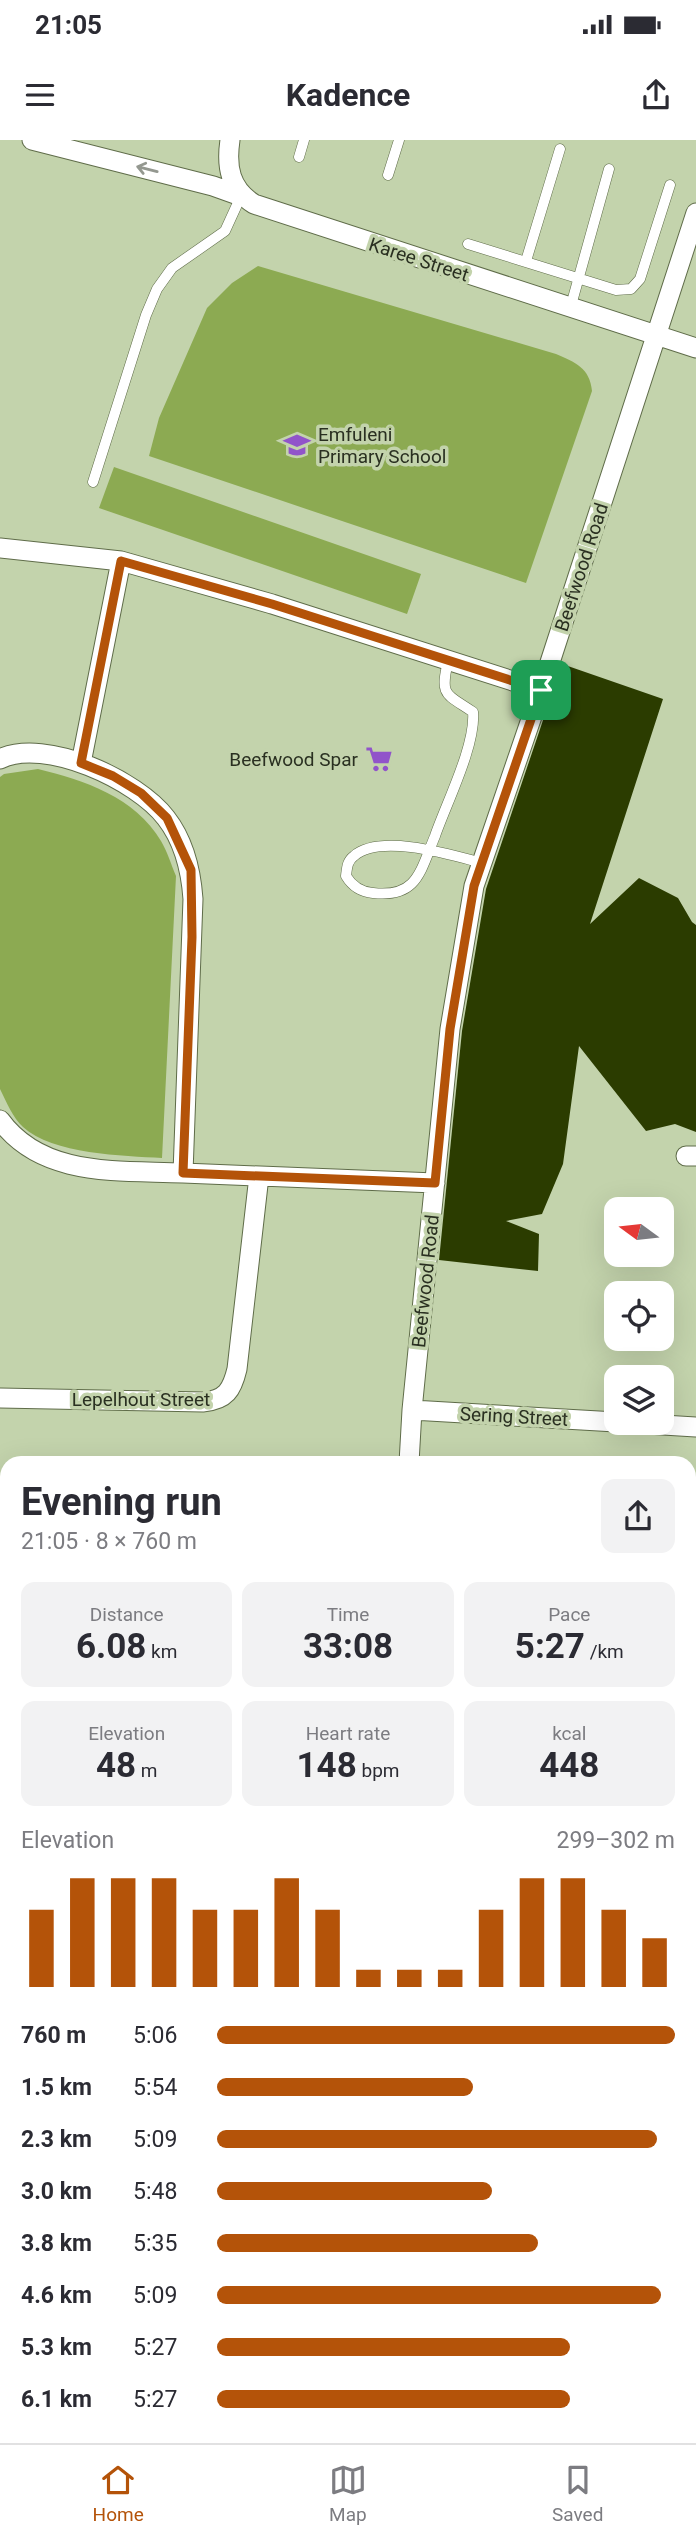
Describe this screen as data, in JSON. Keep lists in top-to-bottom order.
{
  "streets": {
    "street": [
      "Karee Street",
      "Beefwood Road",
      "Lepelhout Street",
      "Sering Street"
    ]
  },
  "crossings": [
    ["Karee Street", "Beefwood Road"],
    ["Beefwood Road", "Sering Street"]
  ],
  "places": {
    "school or university": ["Emfuleni Primary School"],
    "supermarket": ["Beefwood Spar"]
  },
  "north": "left",
  "page": {
    "status": "21:05",
    "header": "Kadence",
    "heading": ["Evening run", "21:05 · 8 × 760 m"],
    "stats": [
      ["Distance", "6.08 km"],
      ["Time", "33:08"],
      ["Pace", "5:27 /km"],
      ["Elevation", "48 m"],
      ["Heart rate", "148 bpm"],
      ["kcal", "448"]
    ],
    "chart": ["Elevation", "299–302 m"],
    "list": [
      {
        "name": "760 m",
        "note": "5:06"
      },
      {
        "name": "1.5 km",
        "note": "5:54"
      },
      {
        "name": "2.3 km",
        "note": "5:09"
      },
      {
        "name": "3.0 km",
        "note": "5:48"
      },
      {
        "name": "3.8 km",
        "note": "5:35"
      },
      {
        "name": "4.6 km",
        "note": "5:09"
      },
      {
        "name": "5.3 km",
        "note": "5:27"
      },
      {
        "name": "6.1 km",
        "note": "5:27"
      }
    ],
    "tabs": ["Home", "Map", "Saved"]
  }
}
